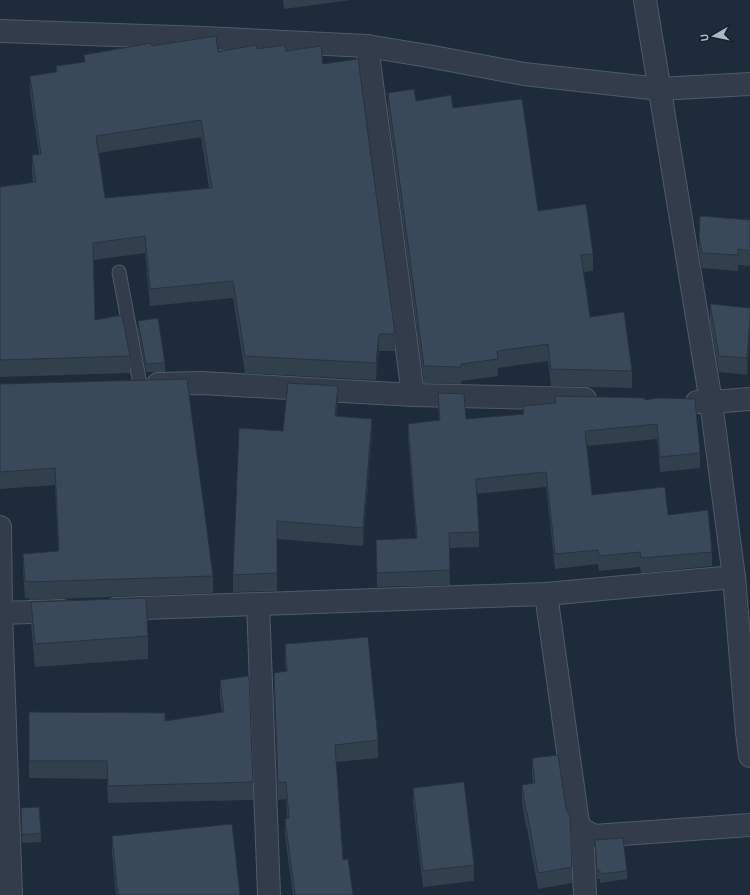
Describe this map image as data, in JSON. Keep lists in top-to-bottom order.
{
  "north": "left"
}
